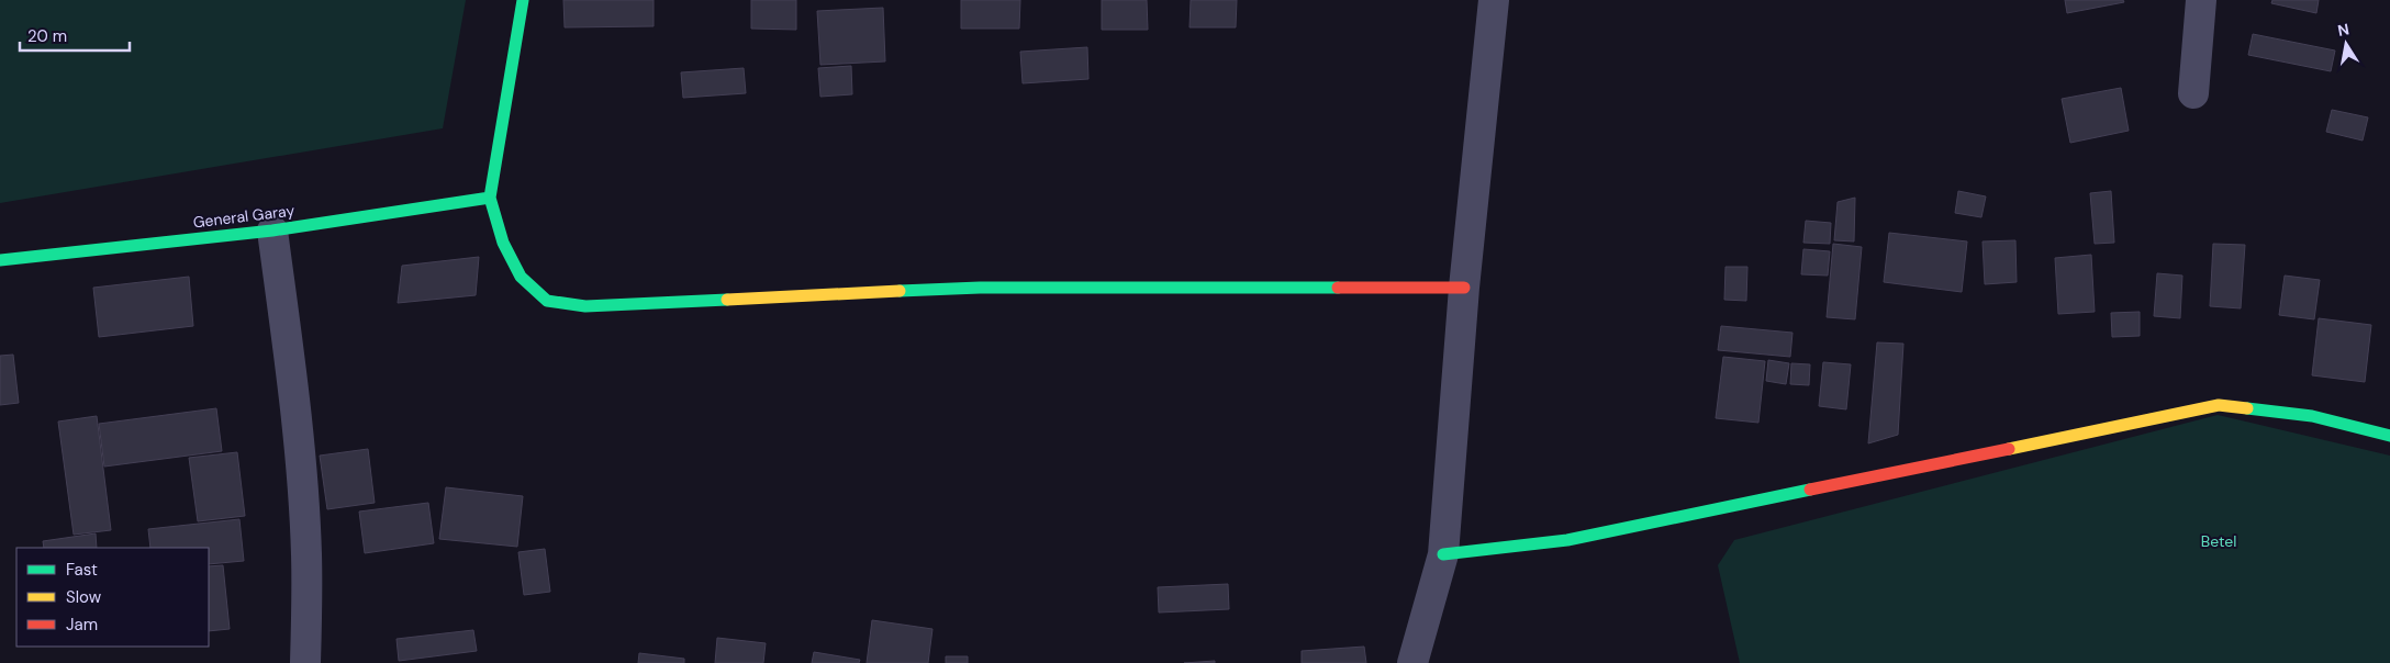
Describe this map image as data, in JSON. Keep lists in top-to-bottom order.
{
  "streets": {
    "street": ["General Garay"]
  },
  "parks": ["Betel"],
  "legend": ["Fast", "Slow", "Jam"],
  "scale_bar": "20 m",
  "north": "top"
}
